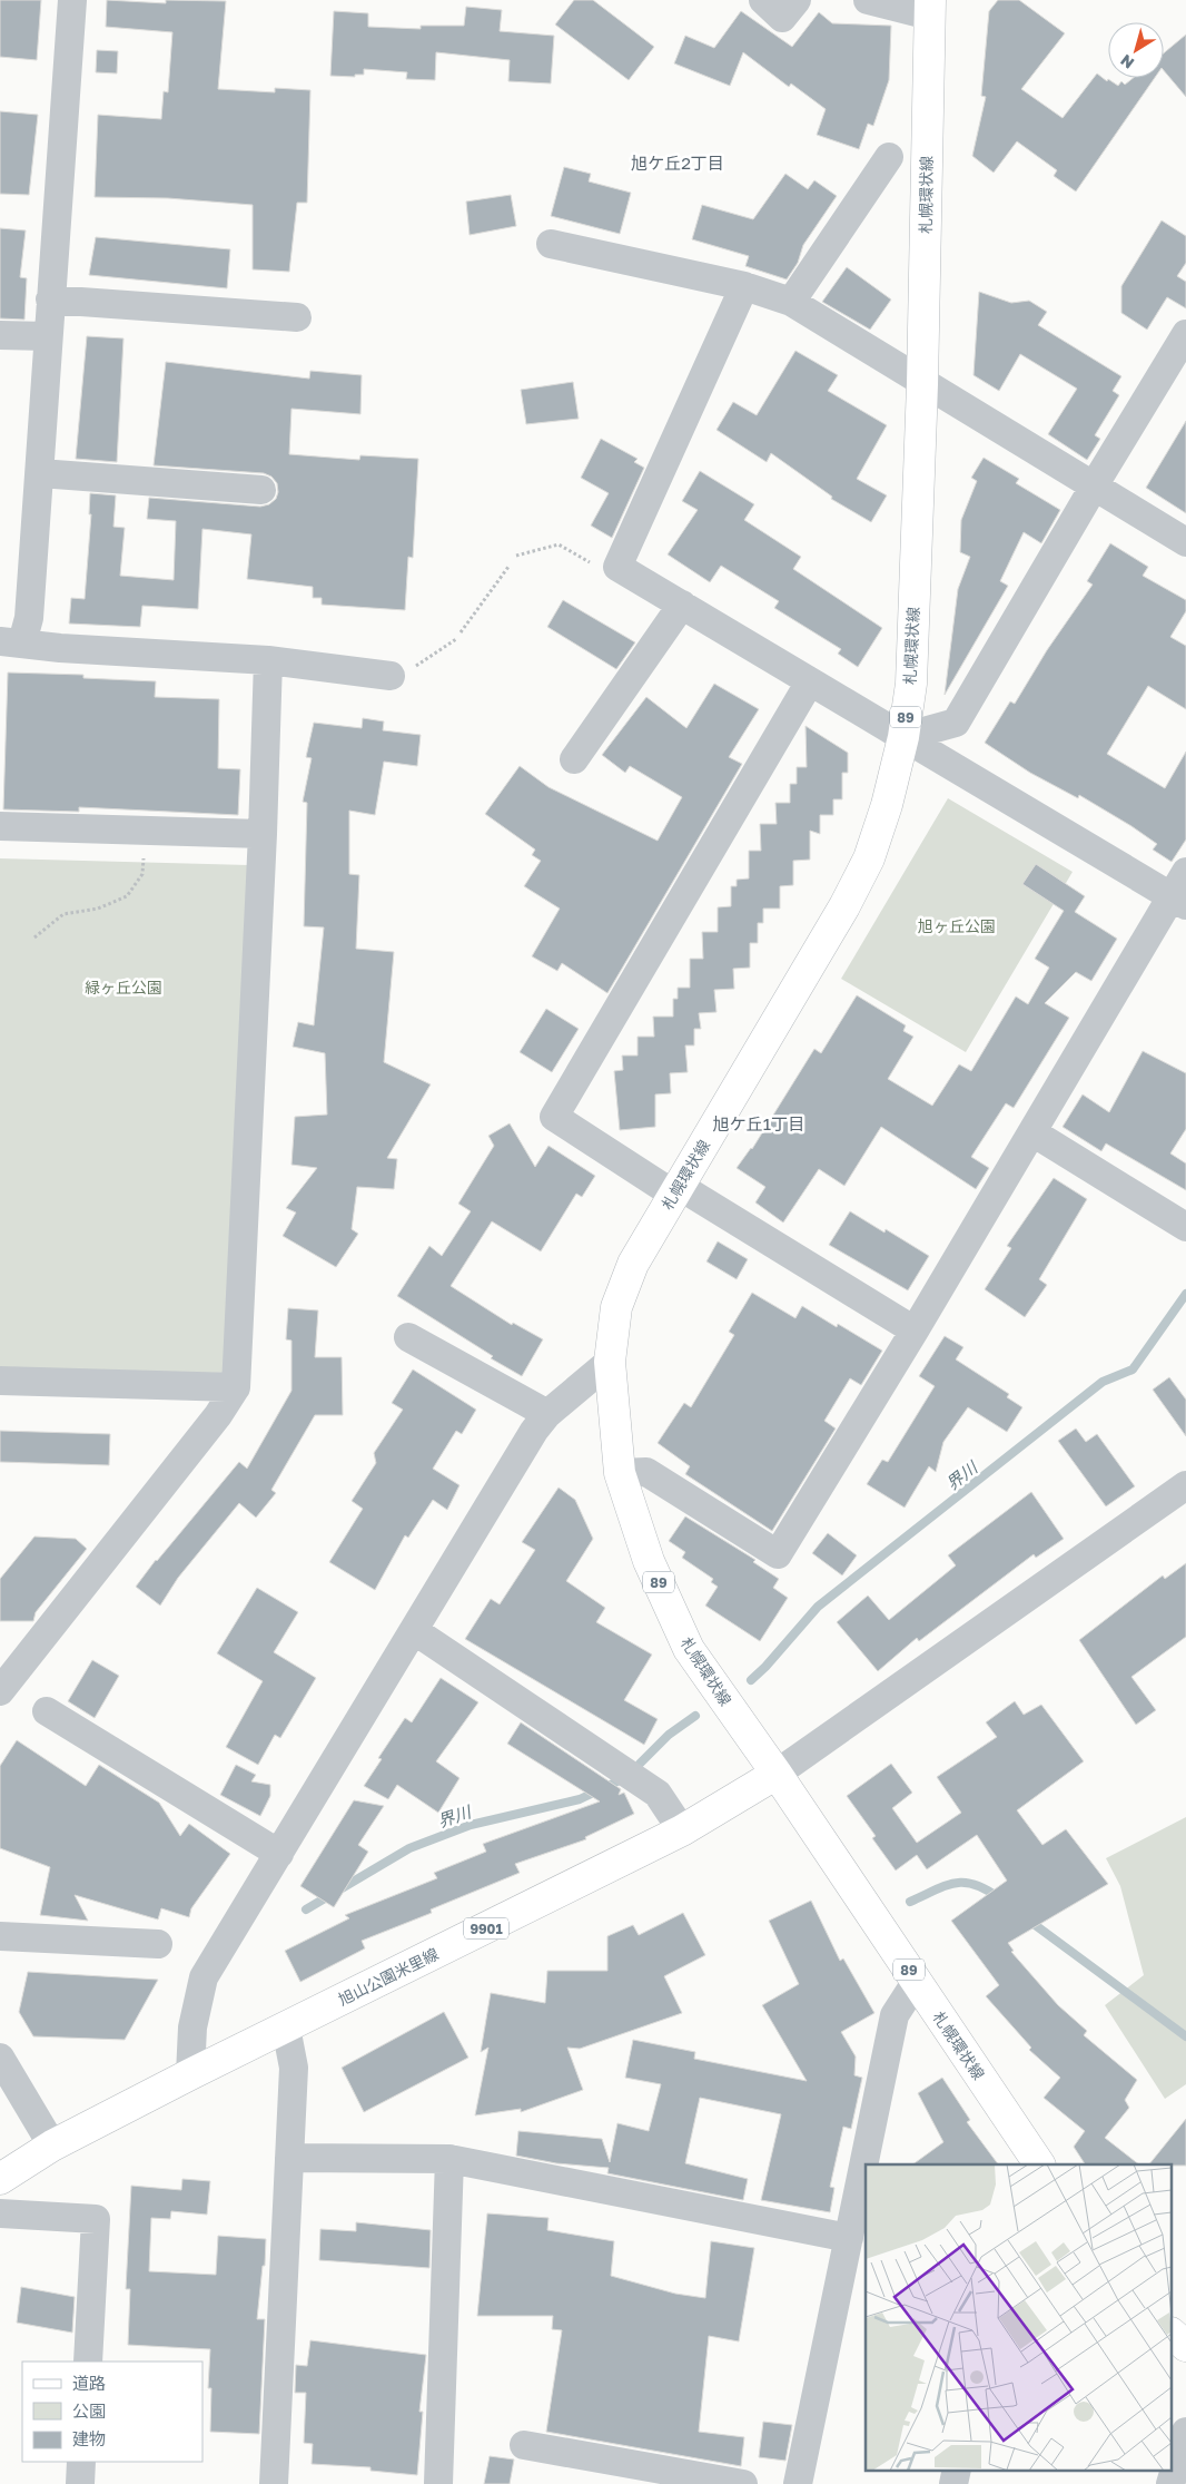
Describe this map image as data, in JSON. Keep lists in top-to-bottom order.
{
  "streets": {
    "main road": [
      "札幌環状線",
      "89",
      "9901",
      "旭山公園米里線"
    ]
  },
  "crossings": [
    ["札幌環状線", "旭山公園米里線"]
  ],
  "districts": ["旭ケ丘2丁目", "旭ケ丘1丁目"],
  "water": ["界川"],
  "parks": ["旭ヶ丘公園", "緑ヶ丘公園"],
  "legend": ["道路", "公園", "建物"],
  "north": "bottom left"
}
